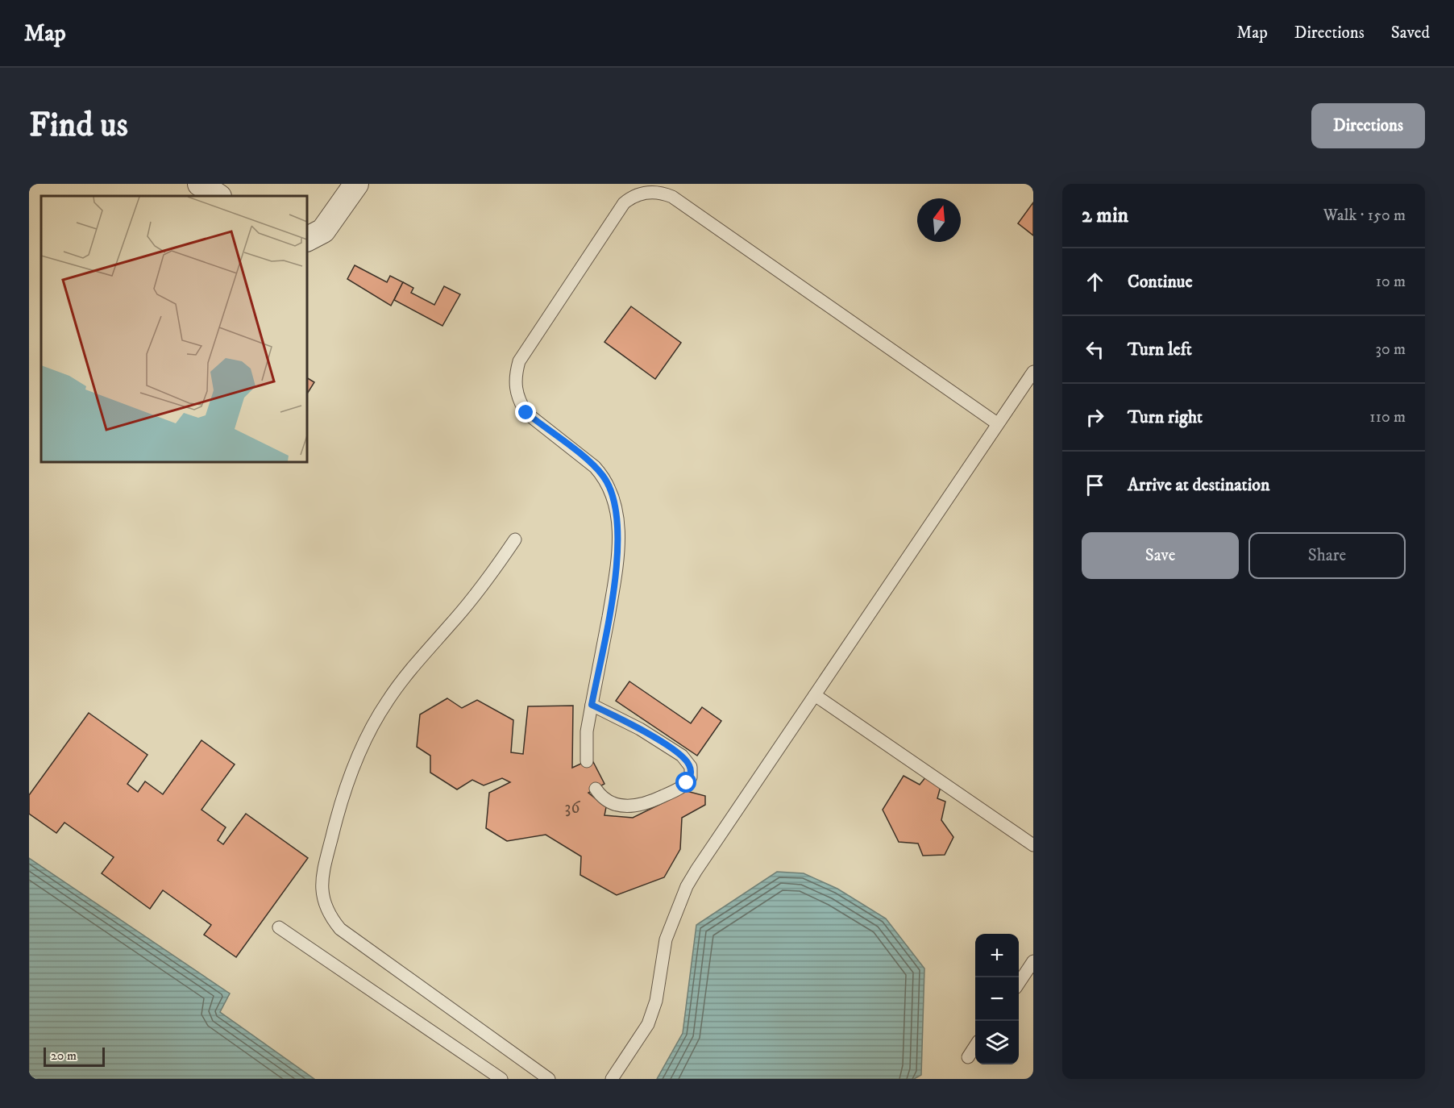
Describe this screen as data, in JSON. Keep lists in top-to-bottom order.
{
  "house_numbers": ["36"],
  "scale_bar": "20 m",
  "north": "top",
  "page": {
    "header": "Map",
    "nav": ["Map", "Directions", "Saved"],
    "buttons": [
      "Directions",
      ["Save", "Share"]
    ],
    "title": "Find us",
    "heading": ["2 min", "Walk · 150 m"],
    "list": [
      ["Continue", "10 m"],
      ["Turn left", "30 m"],
      ["Turn right", "110 m"],
      "Arrive at destination"
    ],
    "map_buttons": ["+", "−"],
    "scale": "20 m"
  }
}
